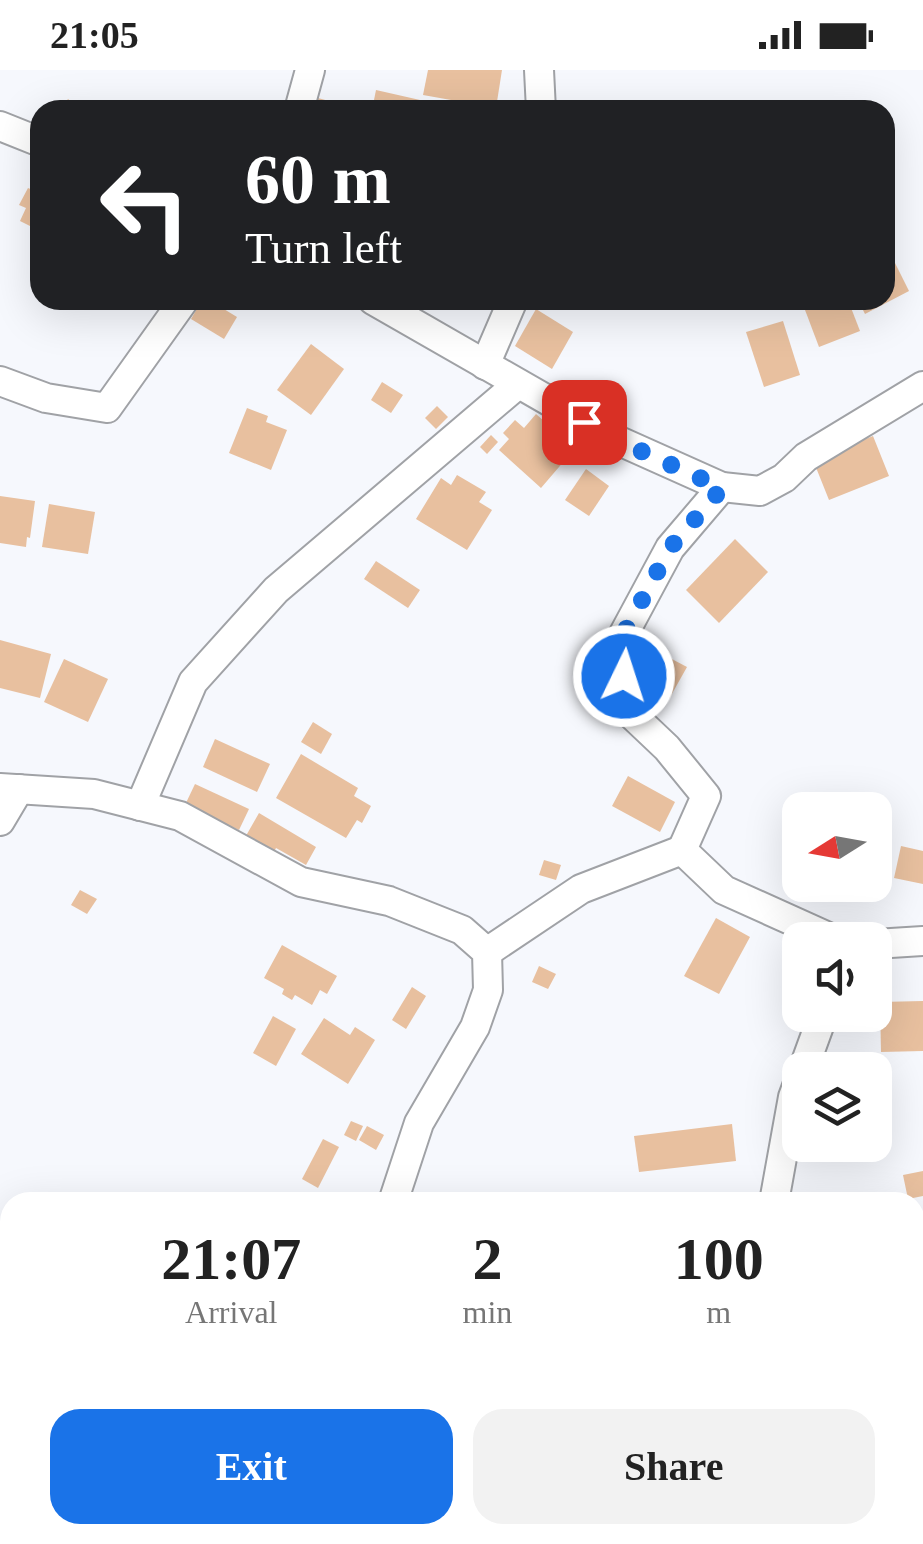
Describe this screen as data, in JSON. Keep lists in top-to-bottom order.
{
  "north": "left",
  "page": {
    "status": "21:05",
    "turn": ["60 m", "Turn left"],
    "eta": [
      "21:07",
      "Arrival",
      "2",
      "min",
      "100",
      "m"
    ],
    "buttons": ["Exit", "Share"]
  }
}
